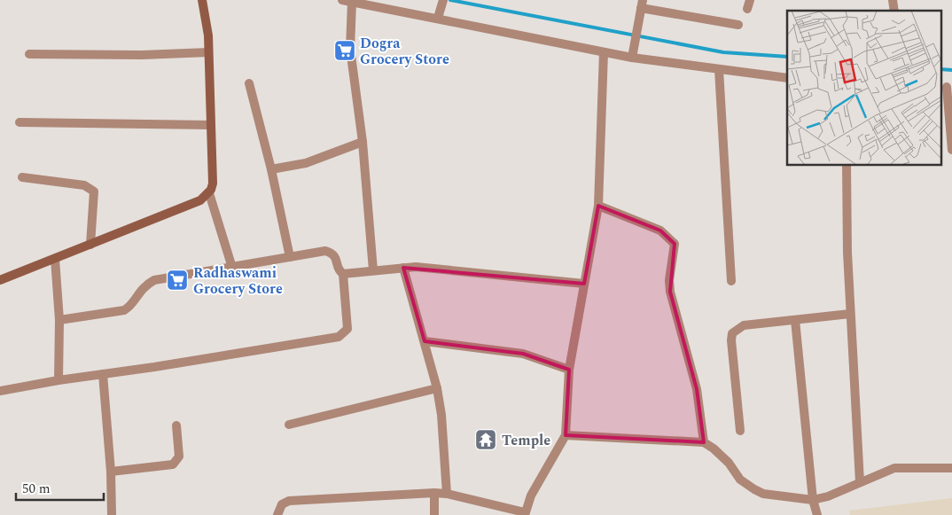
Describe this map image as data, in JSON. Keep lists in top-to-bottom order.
{
  "places": {
    "supermarket": ["Dogra Grocery Store", "Radhaswami Grocery Store"],
    "temple": ["Temple"]
  },
  "scale_bar": "50 m"
}
